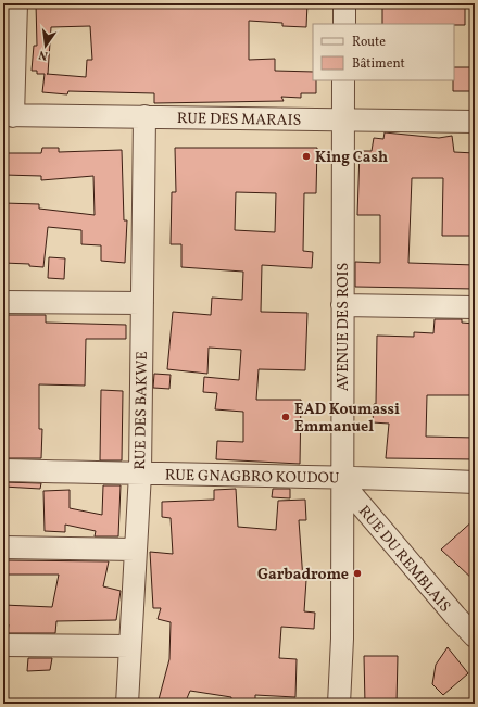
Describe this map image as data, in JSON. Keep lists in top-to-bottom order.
{
  "streets": {
    "street": [
      "RUE DES MARAIS",
      "AVENUE DES ROIS",
      "RUE DES BAKWE",
      "RUE GNAGBRO KOUDOU",
      "RUE DU REMBLAIS"
    ]
  },
  "crossings": [
    ["RUE DES MARAIS", "AVENUE DES ROIS"],
    ["RUE DES MARAIS", "RUE DES BAKWE"],
    ["AVENUE DES ROIS", "RUE GNAGBRO KOUDOU"],
    ["AVENUE DES ROIS", "RUE DU REMBLAIS"],
    ["RUE DES BAKWE", "RUE GNAGBRO KOUDOU"],
    ["RUE GNAGBRO KOUDOU", "RUE DU REMBLAIS"]
  ],
  "places": ["King Cash", "EAD Koumassi Emmanuel", "Garbadrome"],
  "legend": ["Route", "Bâtiment"],
  "north": "bottom"
}
